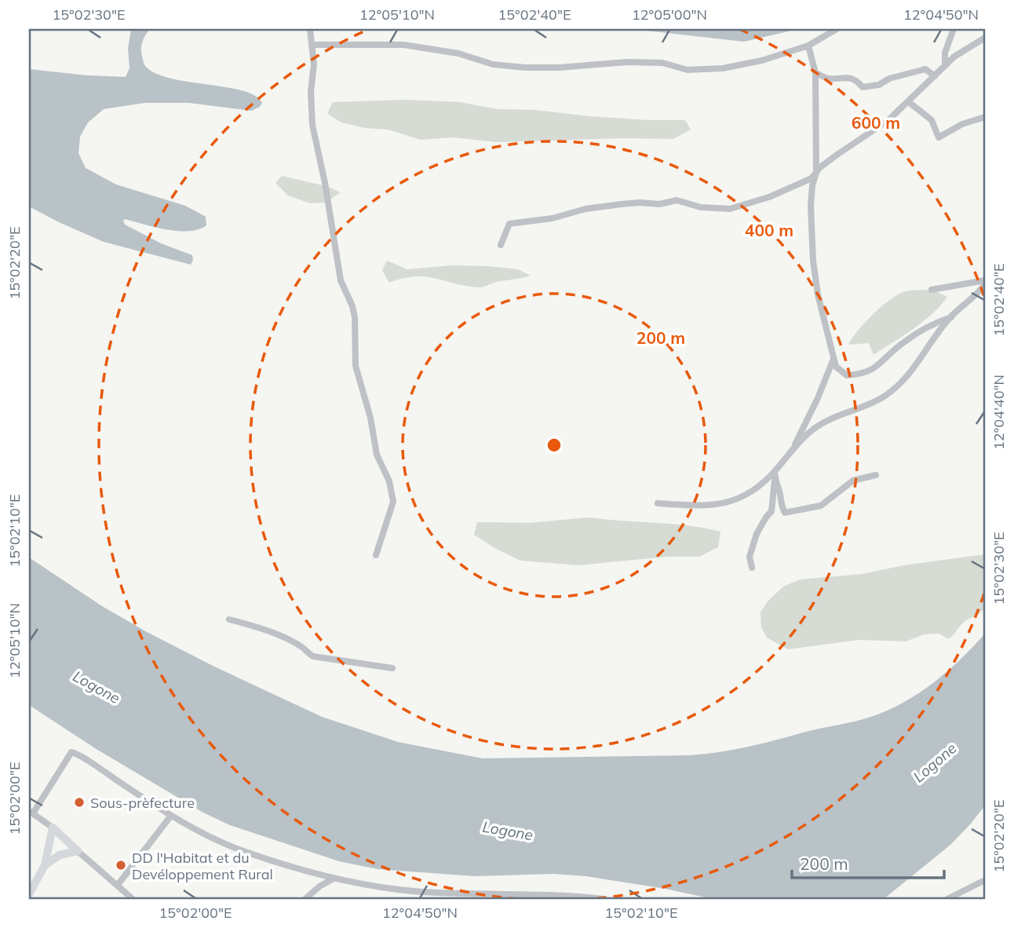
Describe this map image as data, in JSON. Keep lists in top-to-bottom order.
{
  "water": ["Logone"],
  "places": ["Sous-prèfecture", "DD l'Habitat et du Devéloppement Rural"],
  "scale_bar": "200 m",
  "coordinates": [
    "15°02'30\"E",
    "12°05'10\"N",
    "15°02'40\"E",
    "12°05'00\"N",
    "12°04'50\"N",
    "15°02'20\"E",
    "12°04'40\"N",
    "15°02'10\"E",
    "15°02'00\"E"
  ],
  "rings": ["600 m", "400 m", "200 m"]
}
